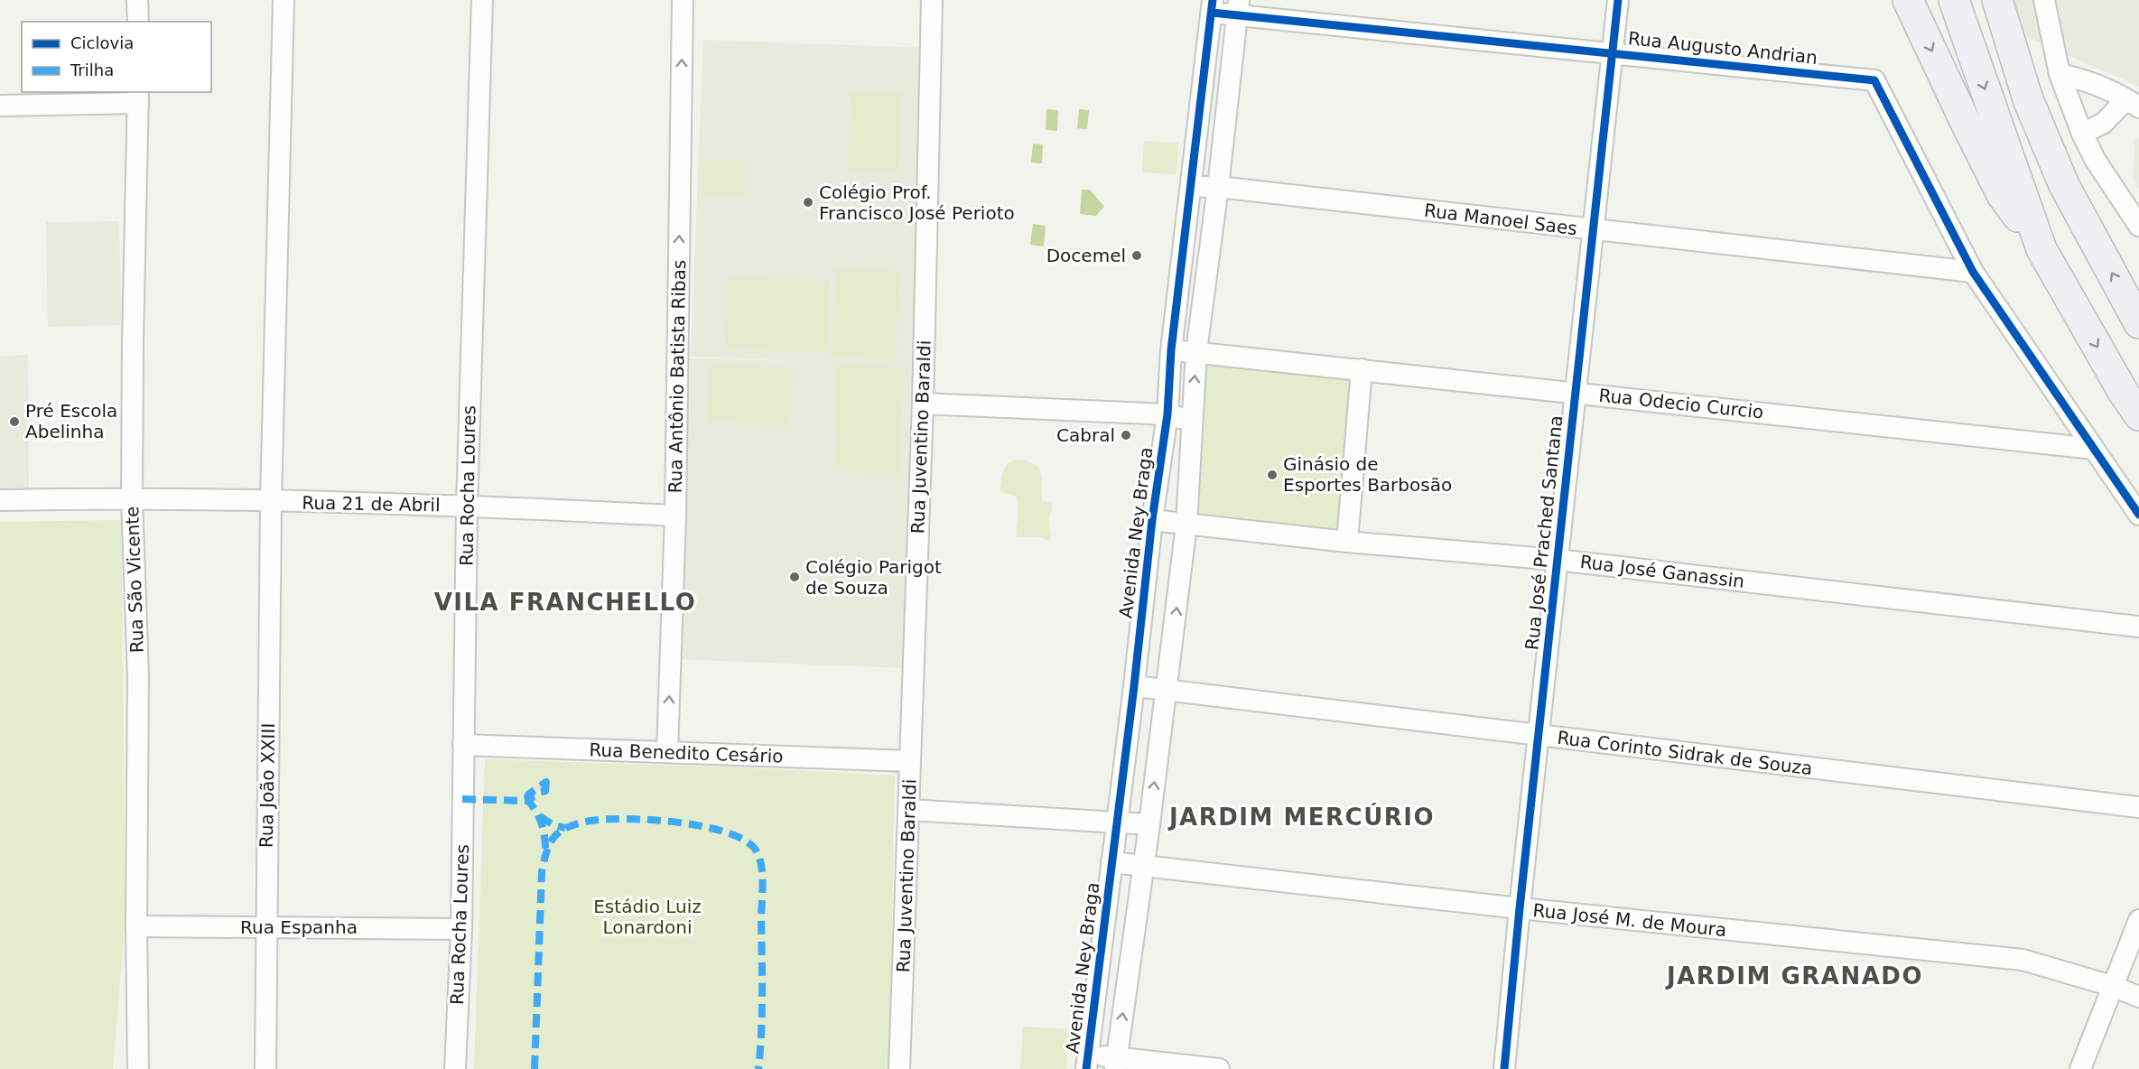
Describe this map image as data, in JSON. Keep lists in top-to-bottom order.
{
  "streets": {
    "street": [
      "Rua Augusto Andrian",
      "Rua Manoel Saes",
      "Rua Antônio Batista Ribas",
      "Rua Odecio Curcio",
      "Rua Juventino Baraldi",
      "Rua Rocha Loures",
      "Rua 21 de Abril",
      "Avenida Ney Braga",
      "Rua José Prached Santana",
      "Rua José Ganassin",
      "Rua São Vicente",
      "Rua Benedito Cesário",
      "Rua Corinto Sidrak de Souza",
      "Rua João XXIII",
      "Rua José M. de Moura",
      "Rua Espanha"
    ]
  },
  "crossings": [
    ["Rua Augusto Andrian", "Rua Manoel Saes"],
    ["Rua Augusto Andrian", "Avenida Ney Braga"],
    ["Rua Augusto Andrian", "Rua José Prached Santana"],
    ["Rua Manoel Saes", "Avenida Ney Braga"],
    ["Rua Manoel Saes", "Rua José Prached Santana"],
    ["Rua Antônio Batista Ribas", "Rua 21 de Abril"],
    ["Rua Antônio Batista Ribas", "Rua Benedito Cesário"],
    ["Rua Odecio Curcio", "Avenida Ney Braga"],
    ["Rua Odecio Curcio", "Rua José Prached Santana"],
    ["Rua Juventino Baraldi", "Rua Benedito Cesário"],
    ["Rua Rocha Loures", "Rua 21 de Abril"],
    ["Rua Rocha Loures", "Rua Benedito Cesário"],
    ["Rua Rocha Loures", "Rua Espanha"],
    ["Rua 21 de Abril", "Rua São Vicente"],
    ["Rua 21 de Abril", "Rua João XXIII"],
    ["Avenida Ney Braga", "Rua José Ganassin"],
    ["Avenida Ney Braga", "Rua Corinto Sidrak de Souza"],
    ["Avenida Ney Braga", "Rua José M. de Moura"],
    ["Rua José Prached Santana", "Rua José Ganassin"],
    ["Rua José Prached Santana", "Rua Corinto Sidrak de Souza"],
    ["Rua José Prached Santana", "Rua José M. de Moura"],
    ["Rua São Vicente", "Rua Espanha"],
    ["Rua João XXIII", "Rua Espanha"]
  ],
  "one_way": ["Rua Antônio Batista Ribas"],
  "districts": ["VILA FRANCHELLO", "JARDIM MERCÚRIO", "JARDIM GRANADO"],
  "parks": ["Estádio Luiz Lonardoni"],
  "places": [
    "Colégio Prof. Francisco José Perioto",
    "Docemel",
    "Pré Escola Abelinha",
    "Cabral",
    "Ginásio de Esportes Barbosão",
    "Colégio Parigot de Souza"
  ],
  "legend": ["Ciclovia", "Trilha"]
}
